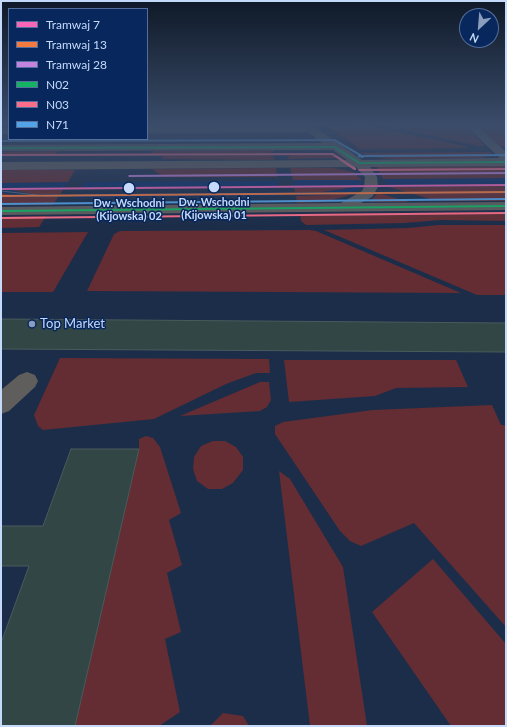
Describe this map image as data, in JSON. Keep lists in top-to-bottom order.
{
  "places": ["Dw. Wschodni (Kijowska) 01", "Dw. Wschodni (Kijowska) 02", "Top Market"],
  "lines": [
    "transit line N02",
    "transit line N03",
    "tram line 28",
    "tram line 7",
    "tram line 13",
    "transit line N71"
  ],
  "legend": [
    "Tramwaj 7",
    "Tramwaj 13",
    "Tramwaj 28",
    "N02",
    "N03",
    "N71"
  ],
  "north": "bottom left"
}
